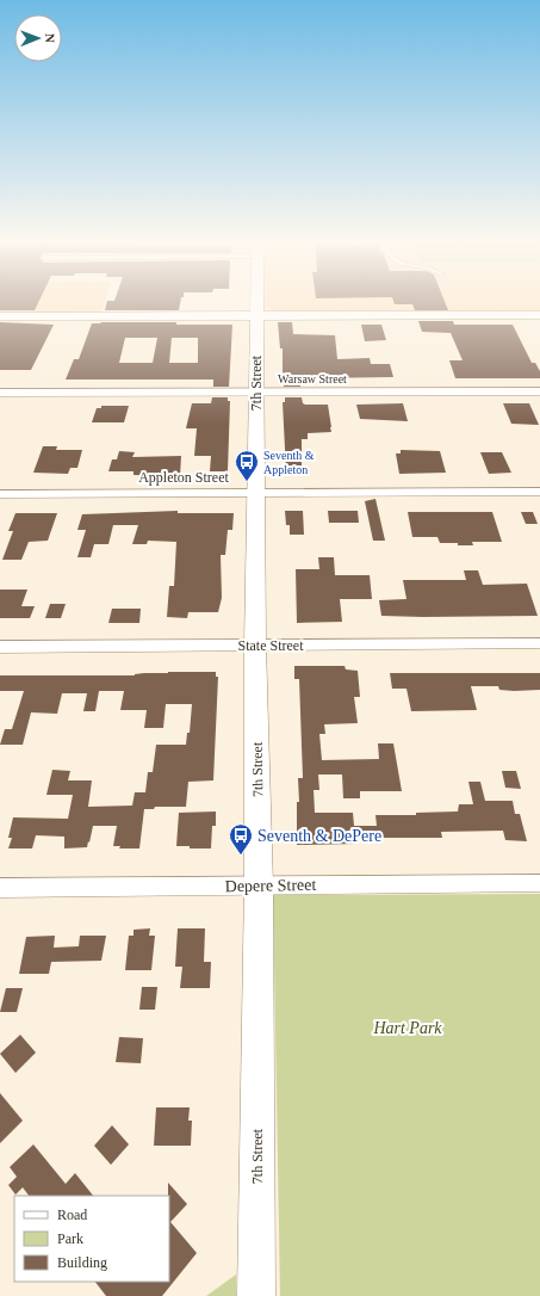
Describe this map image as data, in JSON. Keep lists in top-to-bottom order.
{
  "streets": {
    "street": [
      "Warsaw Street",
      "7th Street",
      "Appleton Street",
      "State Street",
      "Depere Street"
    ]
  },
  "crossings": [
    ["Warsaw Street", "7th Street"],
    ["7th Street", "Appleton Street"],
    ["7th Street", "State Street"],
    ["7th Street", "Depere Street"]
  ],
  "parks": ["Hart Park"],
  "places": {
    "bus stop": ["Seventh & Appleton", "Seventh & DePere"]
  },
  "legend": ["Road", "Park", "Building"],
  "north": "right"
}
